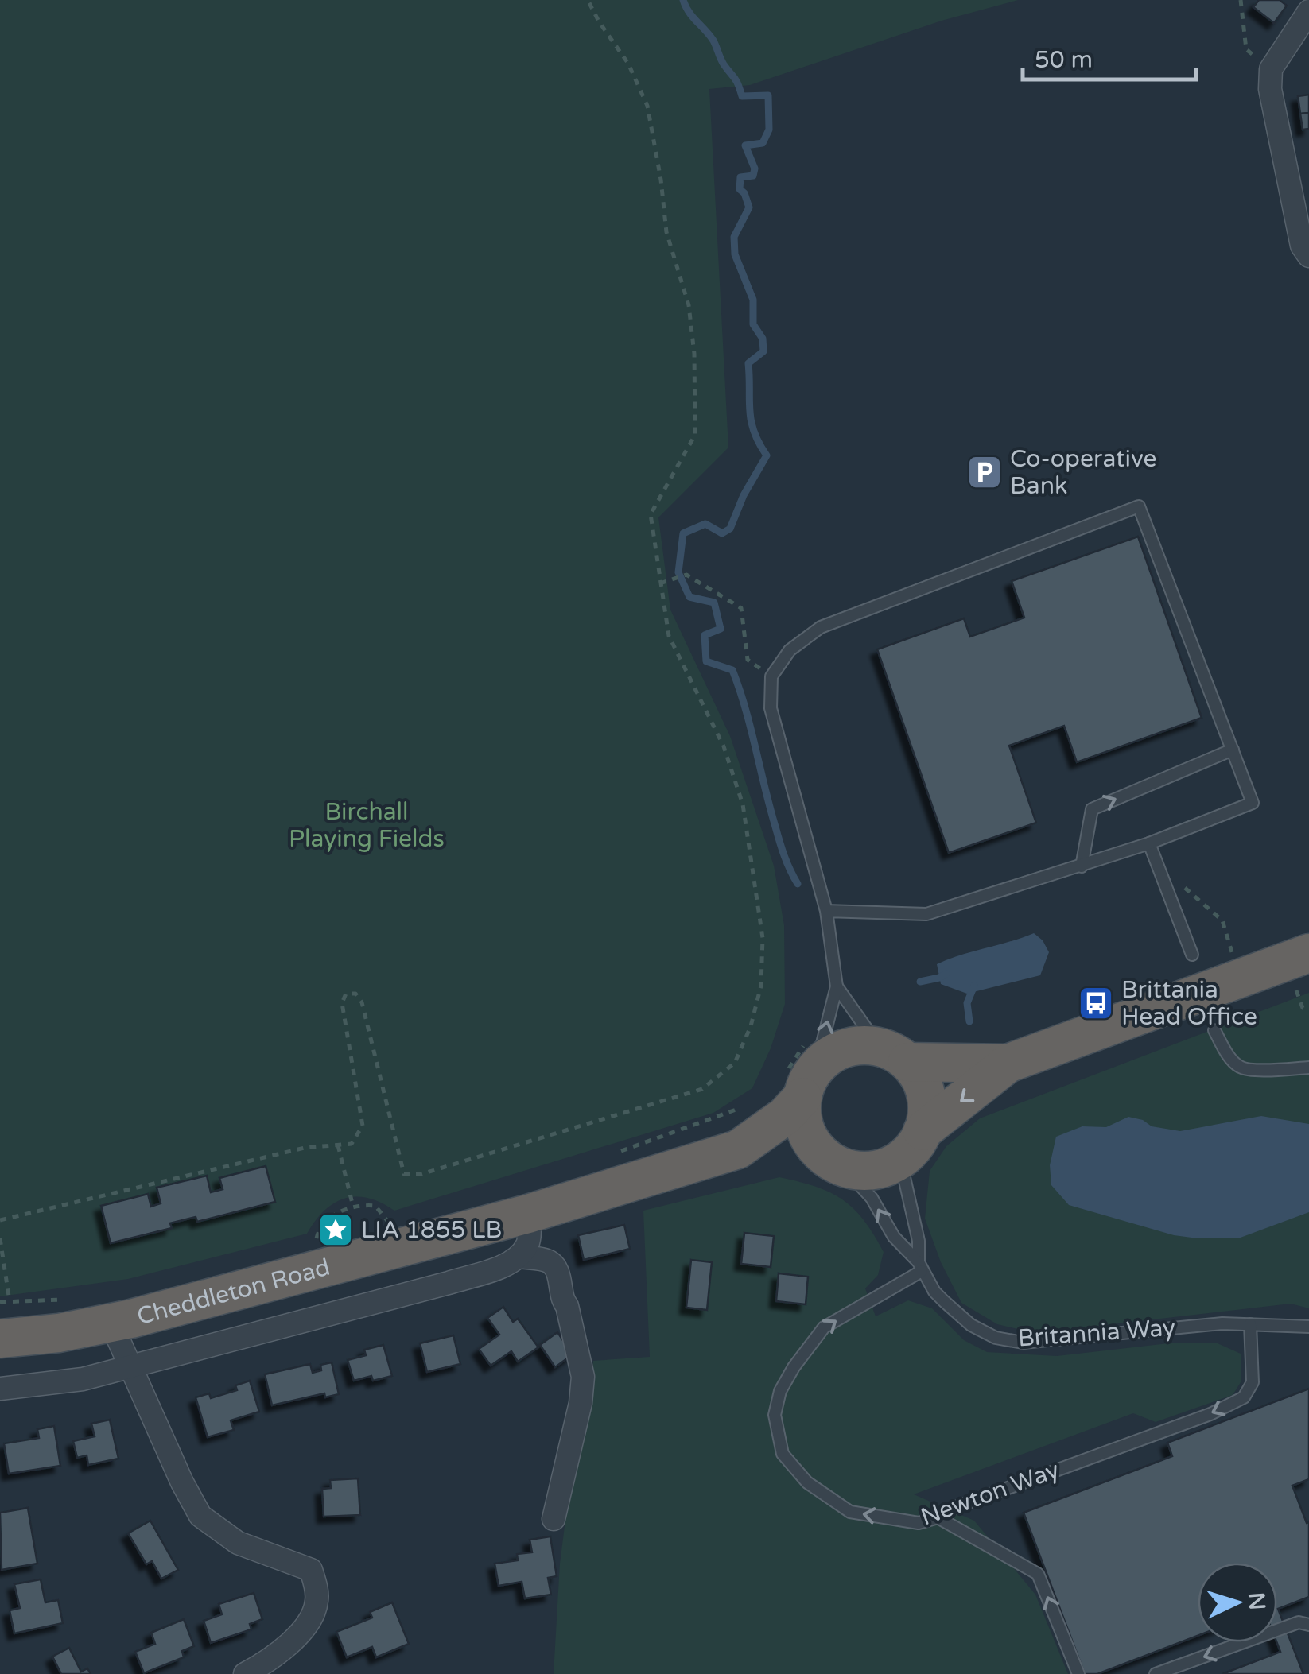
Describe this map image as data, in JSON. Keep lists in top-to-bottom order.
{
  "streets": {
    "highway": ["Cheddleton Road"],
    "lane": ["Britannia Way", "Newton Way"]
  },
  "crossings": [
    ["Cheddleton Road", "Britannia Way"],
    ["Britannia Way", "Newton Way"]
  ],
  "parks": ["Birchall Playing Fields"],
  "places": {
    "parking": ["Co-operative Bank"],
    "bus stop": ["Brittania Head Office"],
    "place": ["LIA 1855 LB"]
  },
  "scale_bar": "50 m",
  "north": "right"
}
